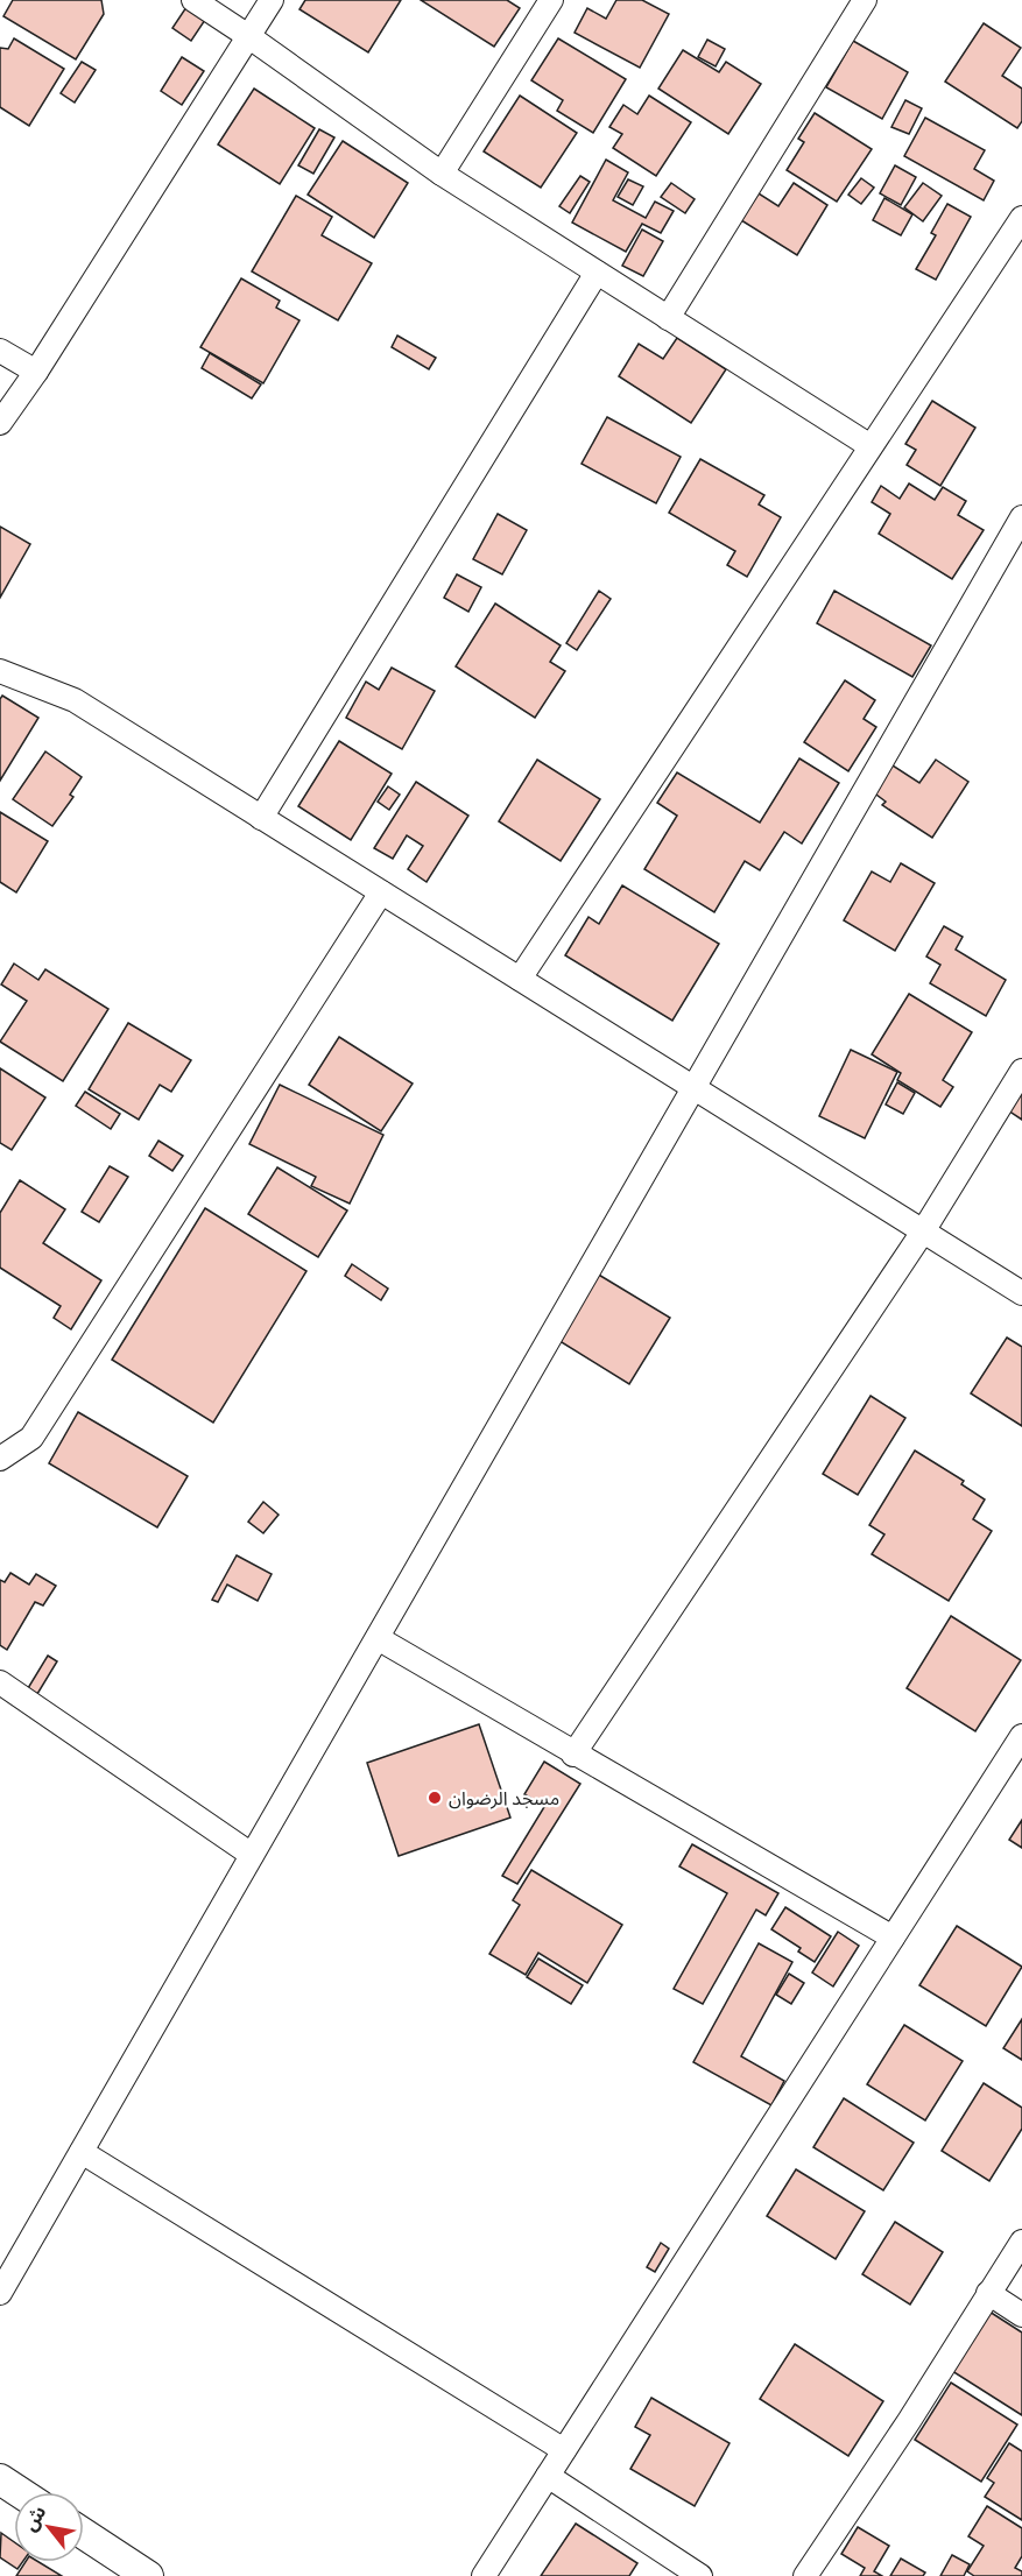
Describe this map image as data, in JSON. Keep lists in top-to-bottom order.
{
  "places": ["مسجد الرضوان"],
  "north": "top left"
}
